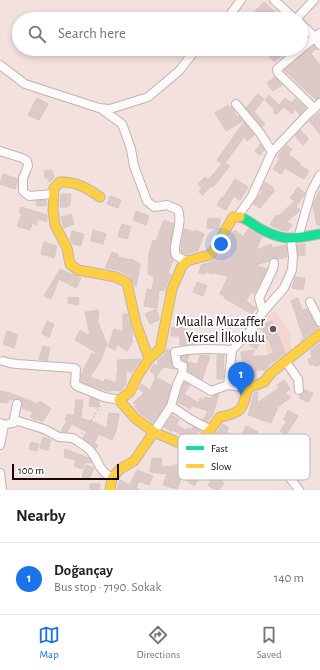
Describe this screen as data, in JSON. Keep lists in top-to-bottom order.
{
  "places": ["Mualla Muzaffer Yersel İlkokulu"],
  "legend": ["Fast", "Slow"],
  "scale_bar": "100 m",
  "page": {
    "search": "Search here",
    "pins": "1",
    "scale": "100 m",
    "heading": "Nearby",
    "list": [
      {
        "mark": "1",
        "name": "Doğançay",
        "note": "Bus stop · 7190. Sokak",
        "value": "140 m"
      }
    ],
    "nav": ["Map", "Directions", "Saved"]
  }
}
